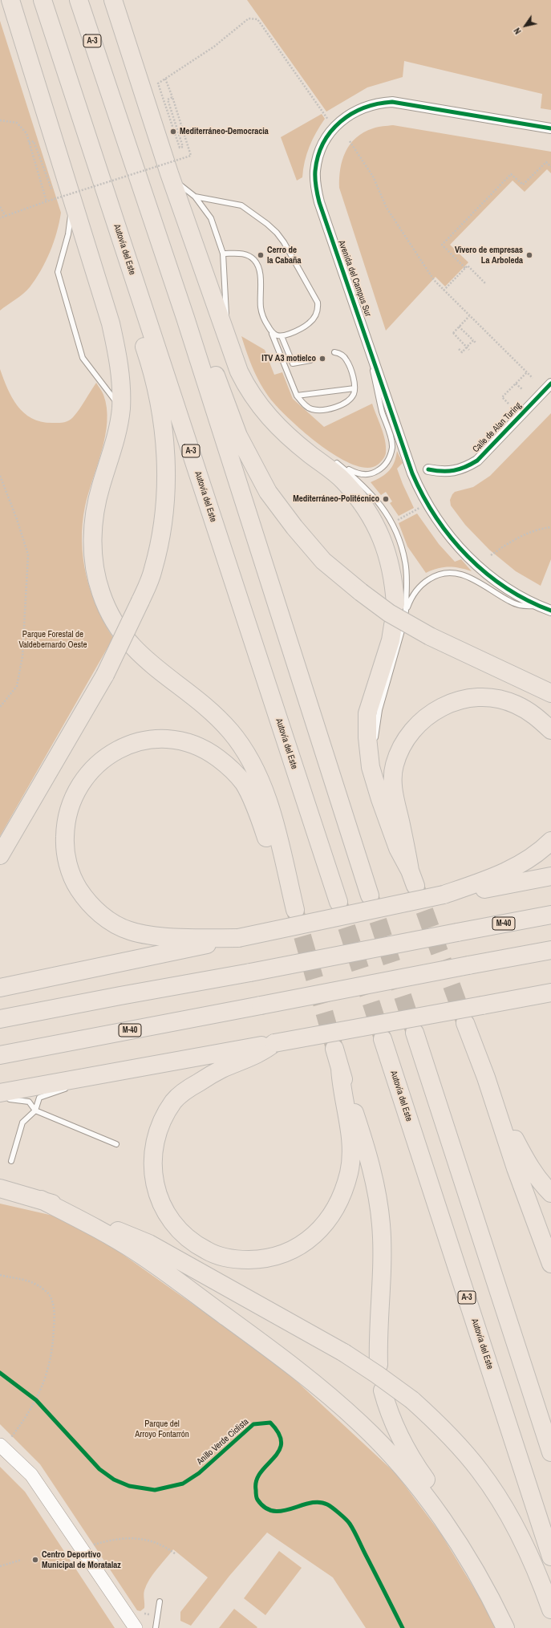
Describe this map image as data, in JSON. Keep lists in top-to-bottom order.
{
  "streets": {
    "highway": ["A-3", "Autovía del Este", "M-40"],
    "street": ["Avenida del Campus Sur", "Calle de Alan Turing"],
    "cycle path": ["Anillo Verde Ciclista"]
  },
  "parks": ["Parque Forestal de Valdebernardo Oeste", "Parque del Arroyo Fontarrón"],
  "places": [
    "Mediterráneo-Democracia",
    "Cerro de la Cabaña",
    "Vivero de empresas La Arboleda",
    "ITV A3 motielco",
    "Mediterráneo-Politécnico",
    "Centro Deportivo Municipal de Moratalaz"
  ],
  "north": "bottom left"
}
